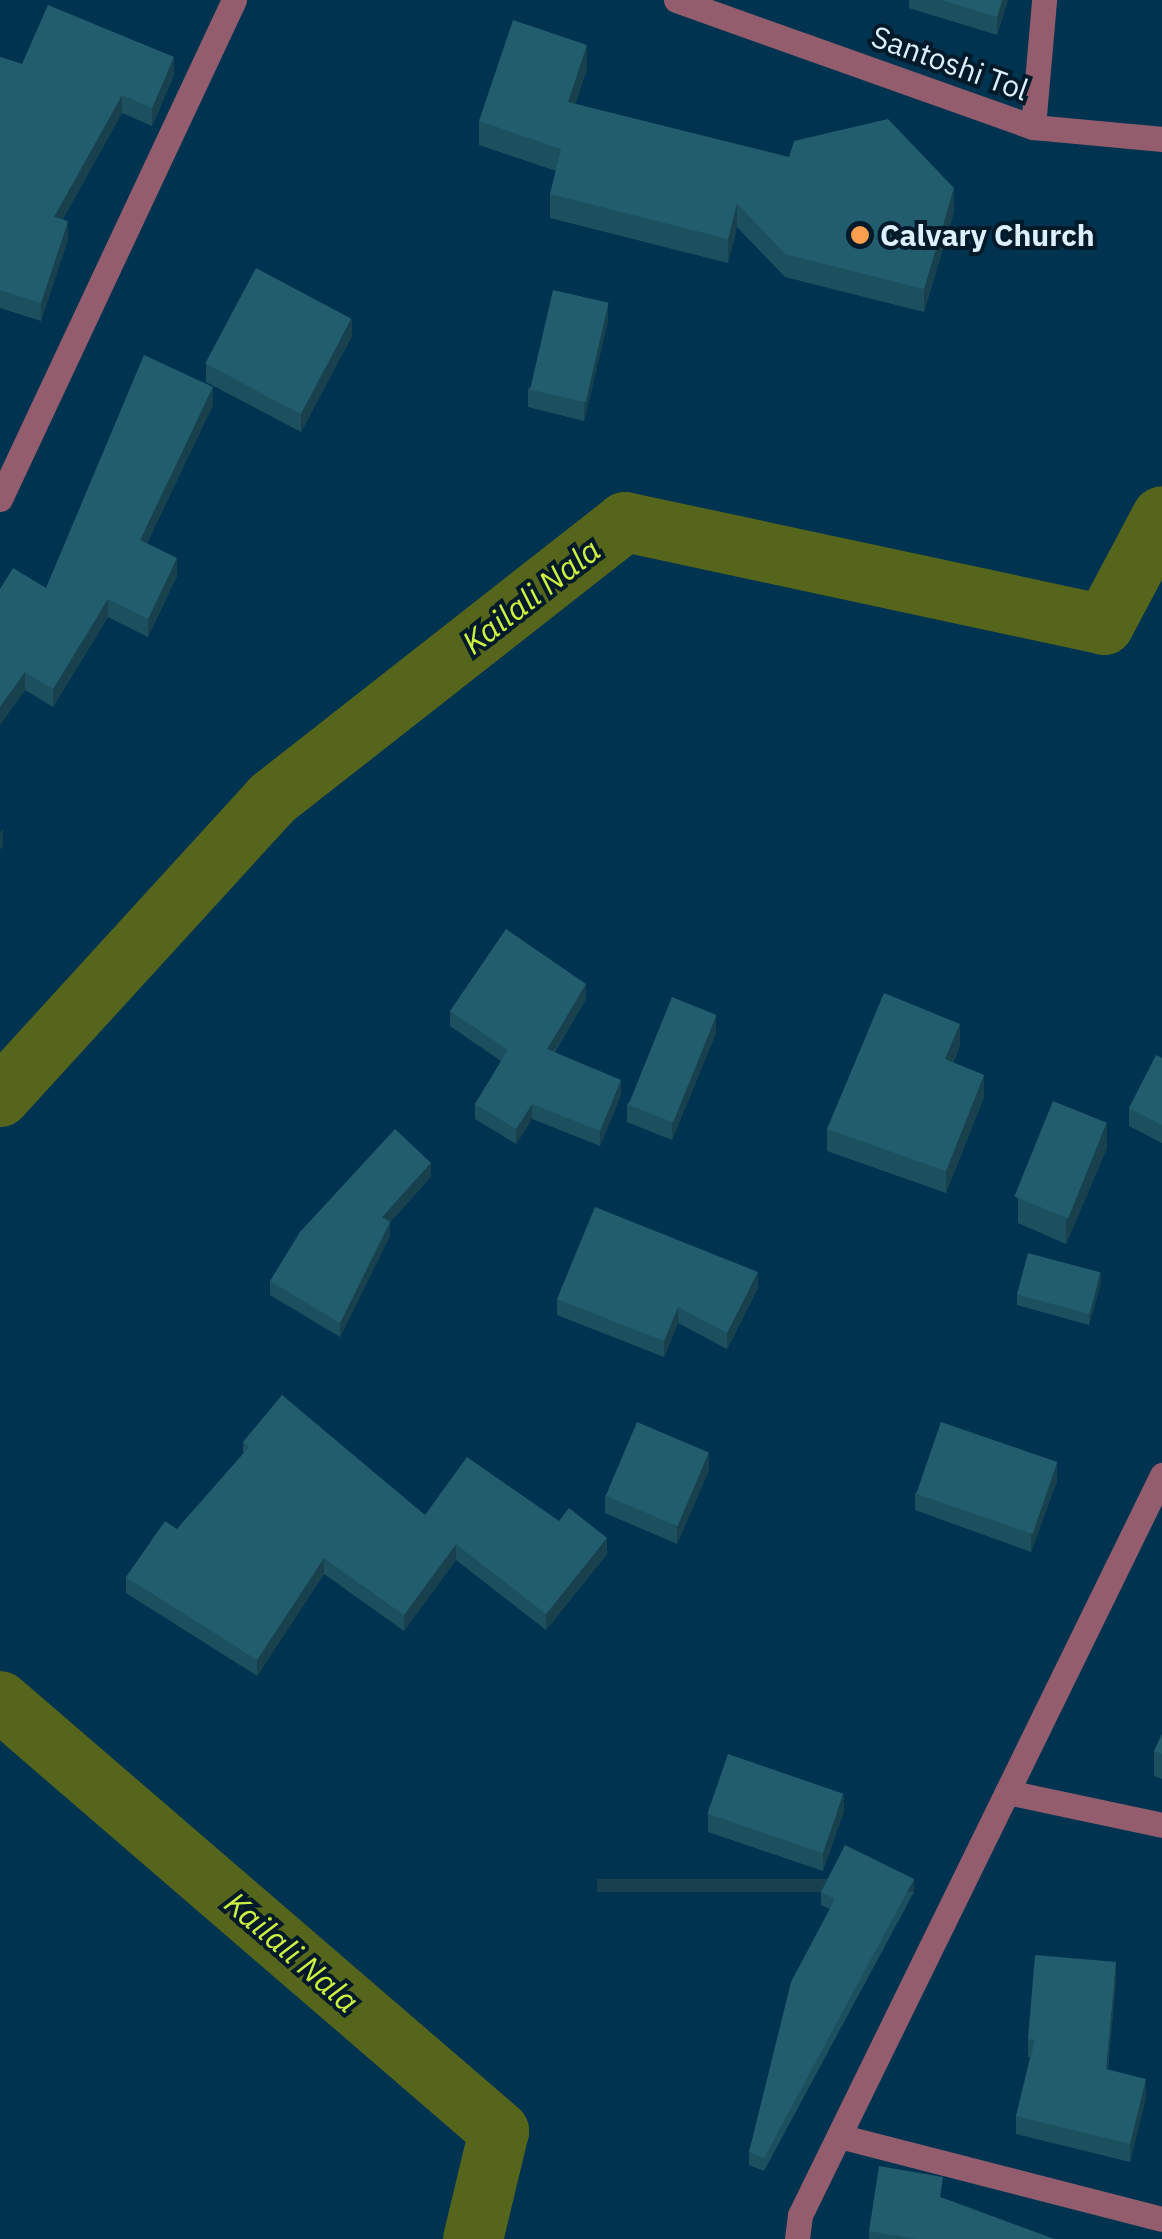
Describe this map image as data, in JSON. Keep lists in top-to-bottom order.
{
  "streets": {
    "street": ["Santoshi Tol"]
  },
  "water": ["Kailali Nala"],
  "places": ["Calvary Church"]
}
